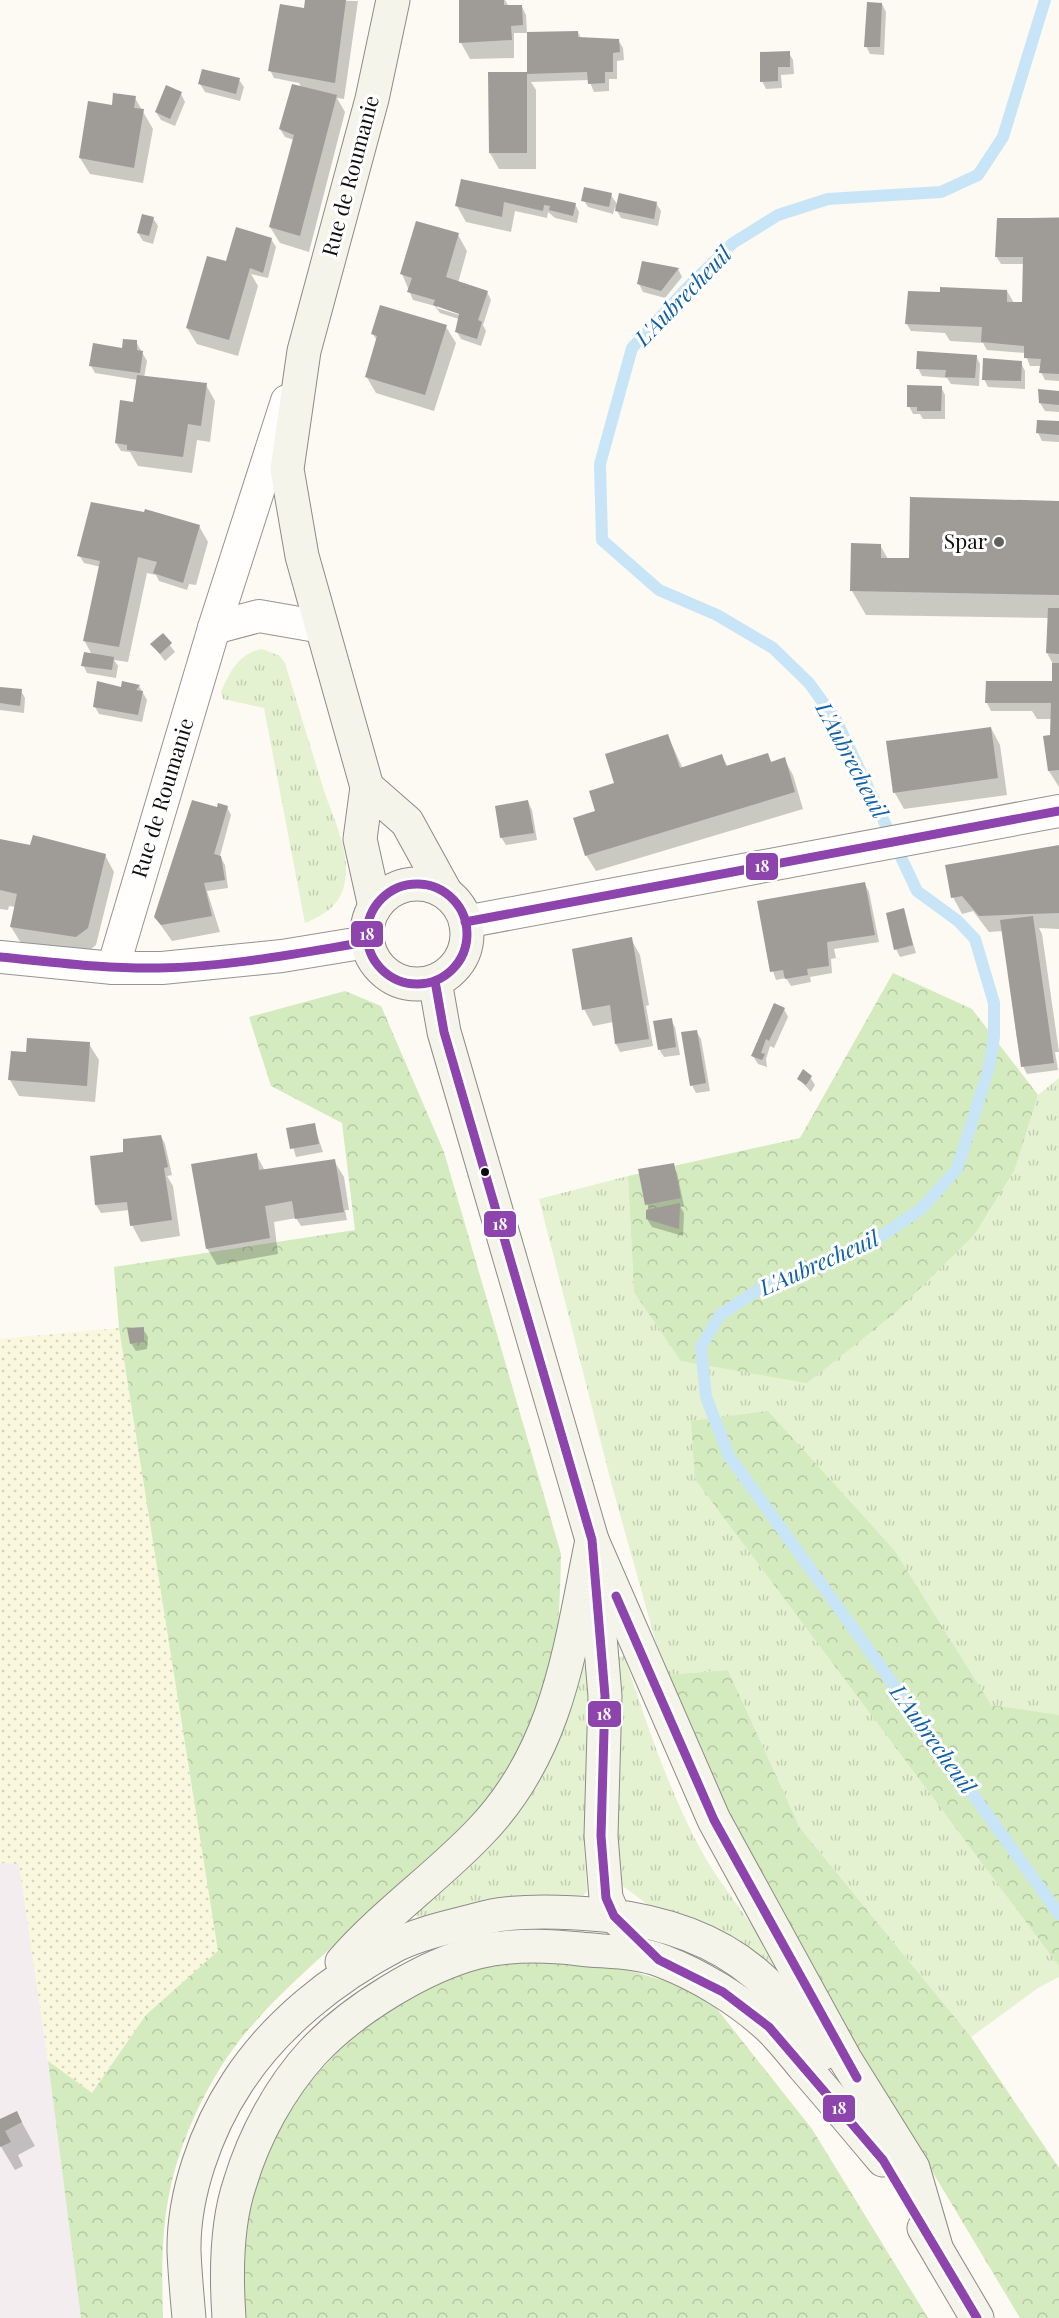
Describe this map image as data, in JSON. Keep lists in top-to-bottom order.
{
  "streets": {
    "street": ["Rue de Roumanie"]
  },
  "water": ["L'Aubrecheuil"],
  "places": ["Spar"],
  "lines": ["transit line 18"]
}
